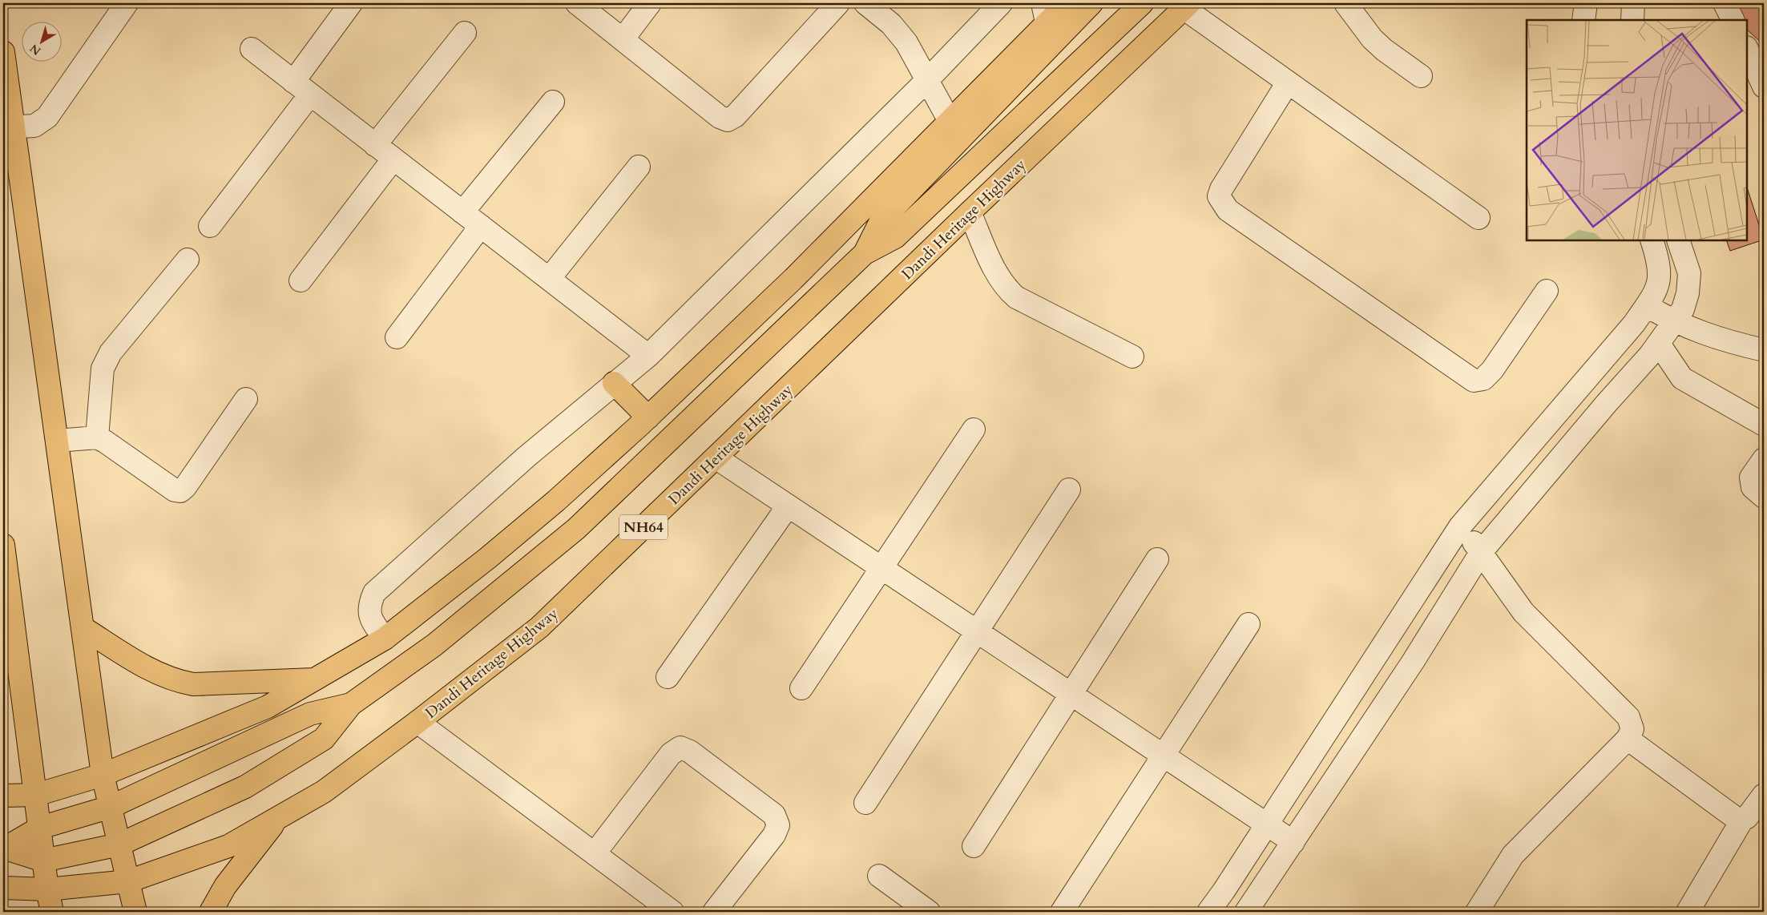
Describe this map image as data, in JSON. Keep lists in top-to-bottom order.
{
  "streets": {
    "main road": ["Dandi Heritage Highway", "NH64"]
  },
  "north": "bottom left"
}
